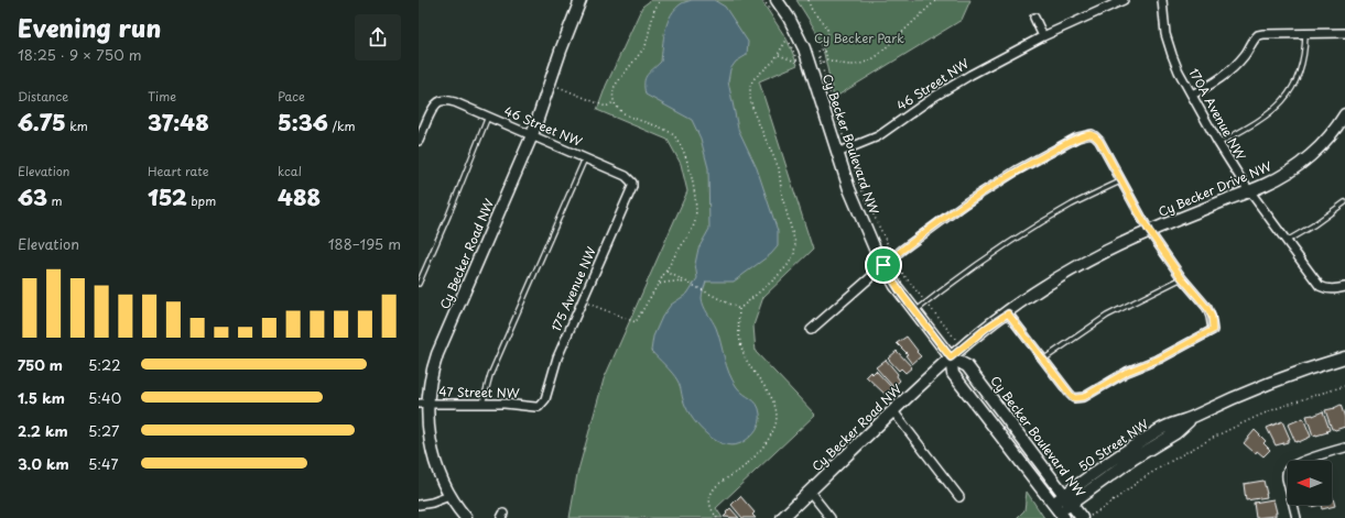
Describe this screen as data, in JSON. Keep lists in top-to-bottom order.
{
  "streets": {
    "street": [
      "46 Street NW",
      "170A Avenue NW",
      "Cy Becker Boulevard NW",
      "Cy Becker Drive NW",
      "Cy Becker Road NW",
      "175 Avenue NW",
      "47 Street NW",
      "50 Street NW"
    ]
  },
  "crossings": [
    ["46 Street NW", "Cy Becker Boulevard NW"],
    ["46 Street NW", "Cy Becker Road NW"],
    ["46 Street NW", "175 Avenue NW"],
    ["170A Avenue NW", "Cy Becker Drive NW"],
    ["Cy Becker Boulevard NW", "Cy Becker Drive NW"],
    ["Cy Becker Boulevard NW", "Cy Becker Road NW"],
    ["Cy Becker Boulevard NW", "50 Street NW"],
    ["Cy Becker Drive NW", "Cy Becker Road NW"],
    ["Cy Becker Road NW", "47 Street NW"],
    ["175 Avenue NW", "47 Street NW"]
  ],
  "parks": ["Cy Becker Park"],
  "north": "left",
  "page": {
    "heading": ["Evening run", "18:25 · 9 × 750 m"],
    "stats": [
      ["Distance", "6.75 km"],
      ["Time", "37:48"],
      ["Pace", "5:36 /km"],
      ["Elevation", "63 m"],
      ["Heart rate", "152 bpm"],
      ["kcal", "488"]
    ],
    "chart": ["Elevation", "188–195 m"],
    "list": [
      {
        "name": "750 m",
        "note": "5:22"
      },
      {
        "name": "1.5 km",
        "note": "5:40"
      },
      {
        "name": "2.2 km",
        "note": "5:27"
      },
      {
        "name": "3.0 km",
        "note": "5:47"
      }
    ]
  }
}
